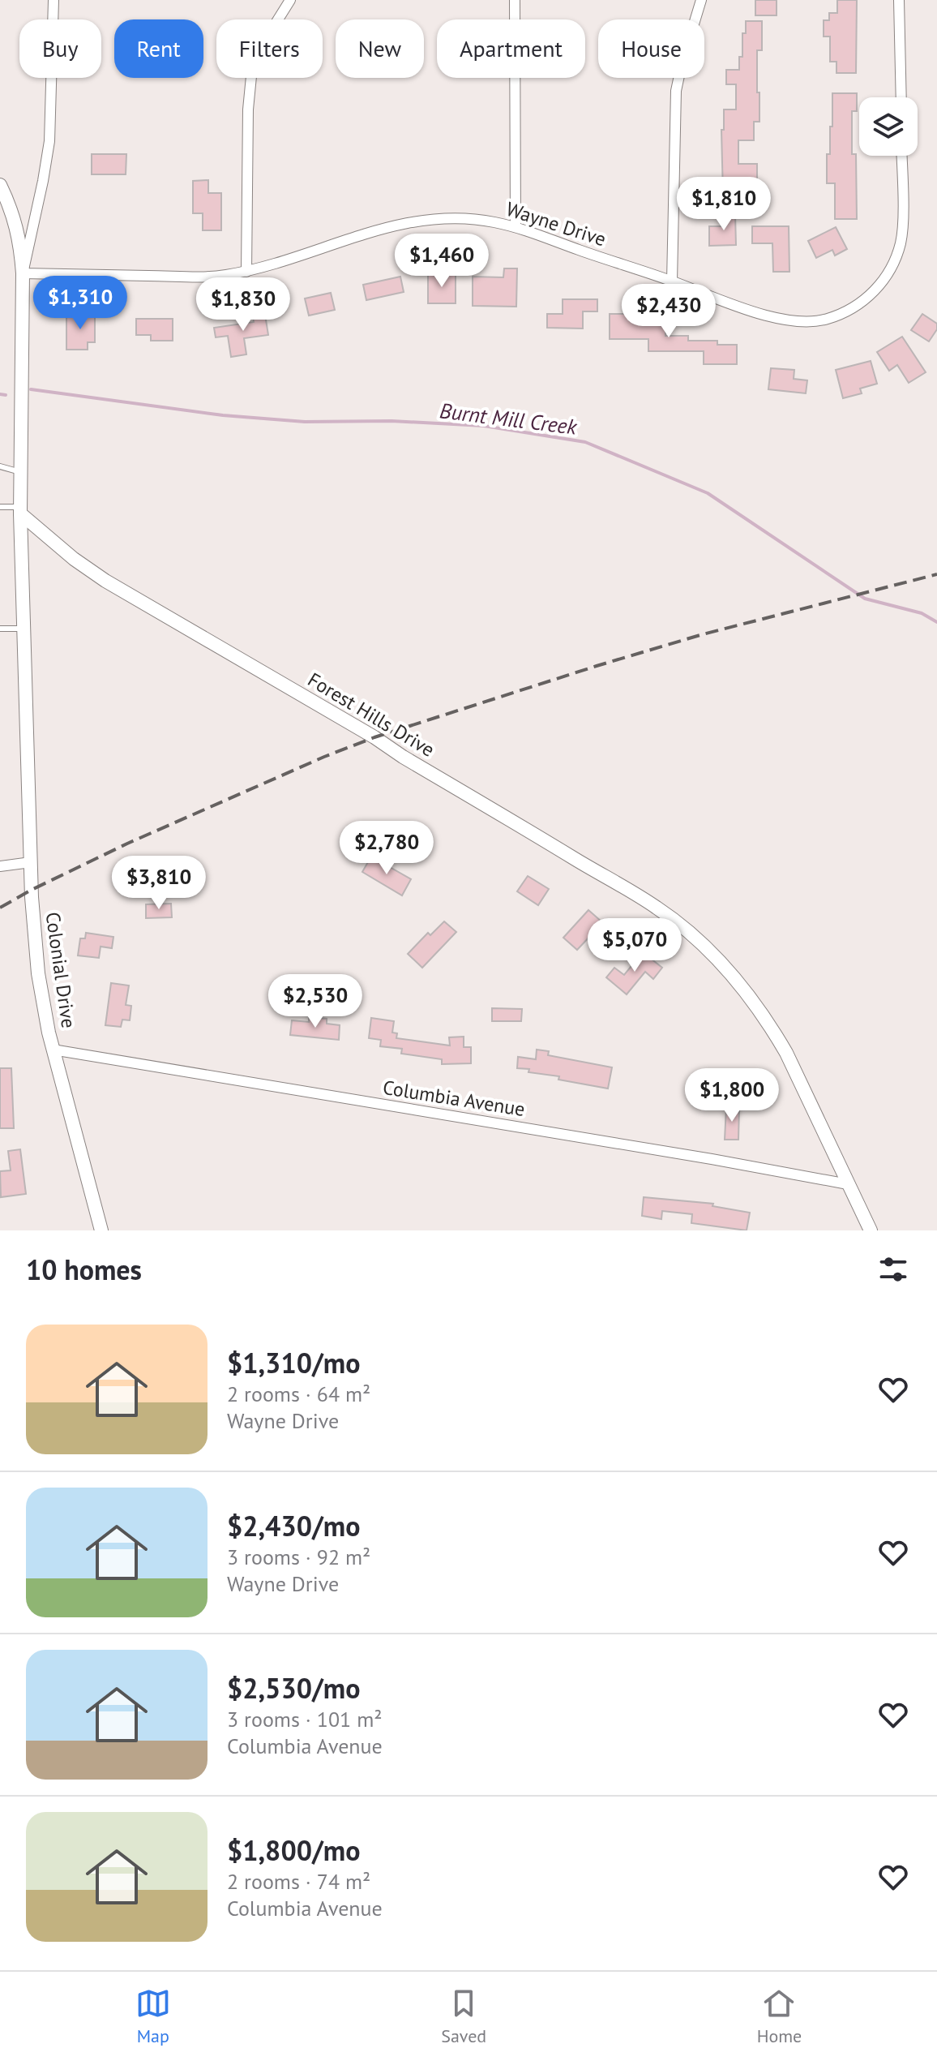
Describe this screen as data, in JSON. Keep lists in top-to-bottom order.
{
  "streets": {
    "street": [
      "Wayne Drive",
      "Forest Hills Drive",
      "Colonial Drive",
      "Columbia Avenue"
    ]
  },
  "crossings": [
    ["Forest Hills Drive", "Colonial Drive"],
    ["Forest Hills Drive", "Columbia Avenue"],
    ["Colonial Drive", "Columbia Avenue"]
  ],
  "water": ["Burnt Mill Creek"],
  "page": {
    "chip": [
      "Buy",
      "Rent",
      "Filters",
      "New",
      "Apartment",
      "House"
    ],
    "price": [
      "$1,810",
      "$1,460",
      "$1,310",
      "$1,830",
      "$2,430",
      "$2,780",
      "$3,810",
      "$5,070",
      "$2,530",
      "$1,800"
    ],
    "heading": "10 homes",
    "list": [
      {
        "name": "$1,310/mo",
        "note": "2 rooms · 64 m² · Wayne Drive"
      },
      {
        "name": "$2,430/mo",
        "note": "3 rooms · 92 m² · Wayne Drive"
      },
      {
        "name": "$2,530/mo",
        "note": "3 rooms · 101 m² · Columbia Avenue"
      },
      {
        "name": "$1,800/mo",
        "note": "2 rooms · 74 m² · Columbia Avenue"
      }
    ],
    "tabs": ["Map", "Saved", "Home"]
  }
}
